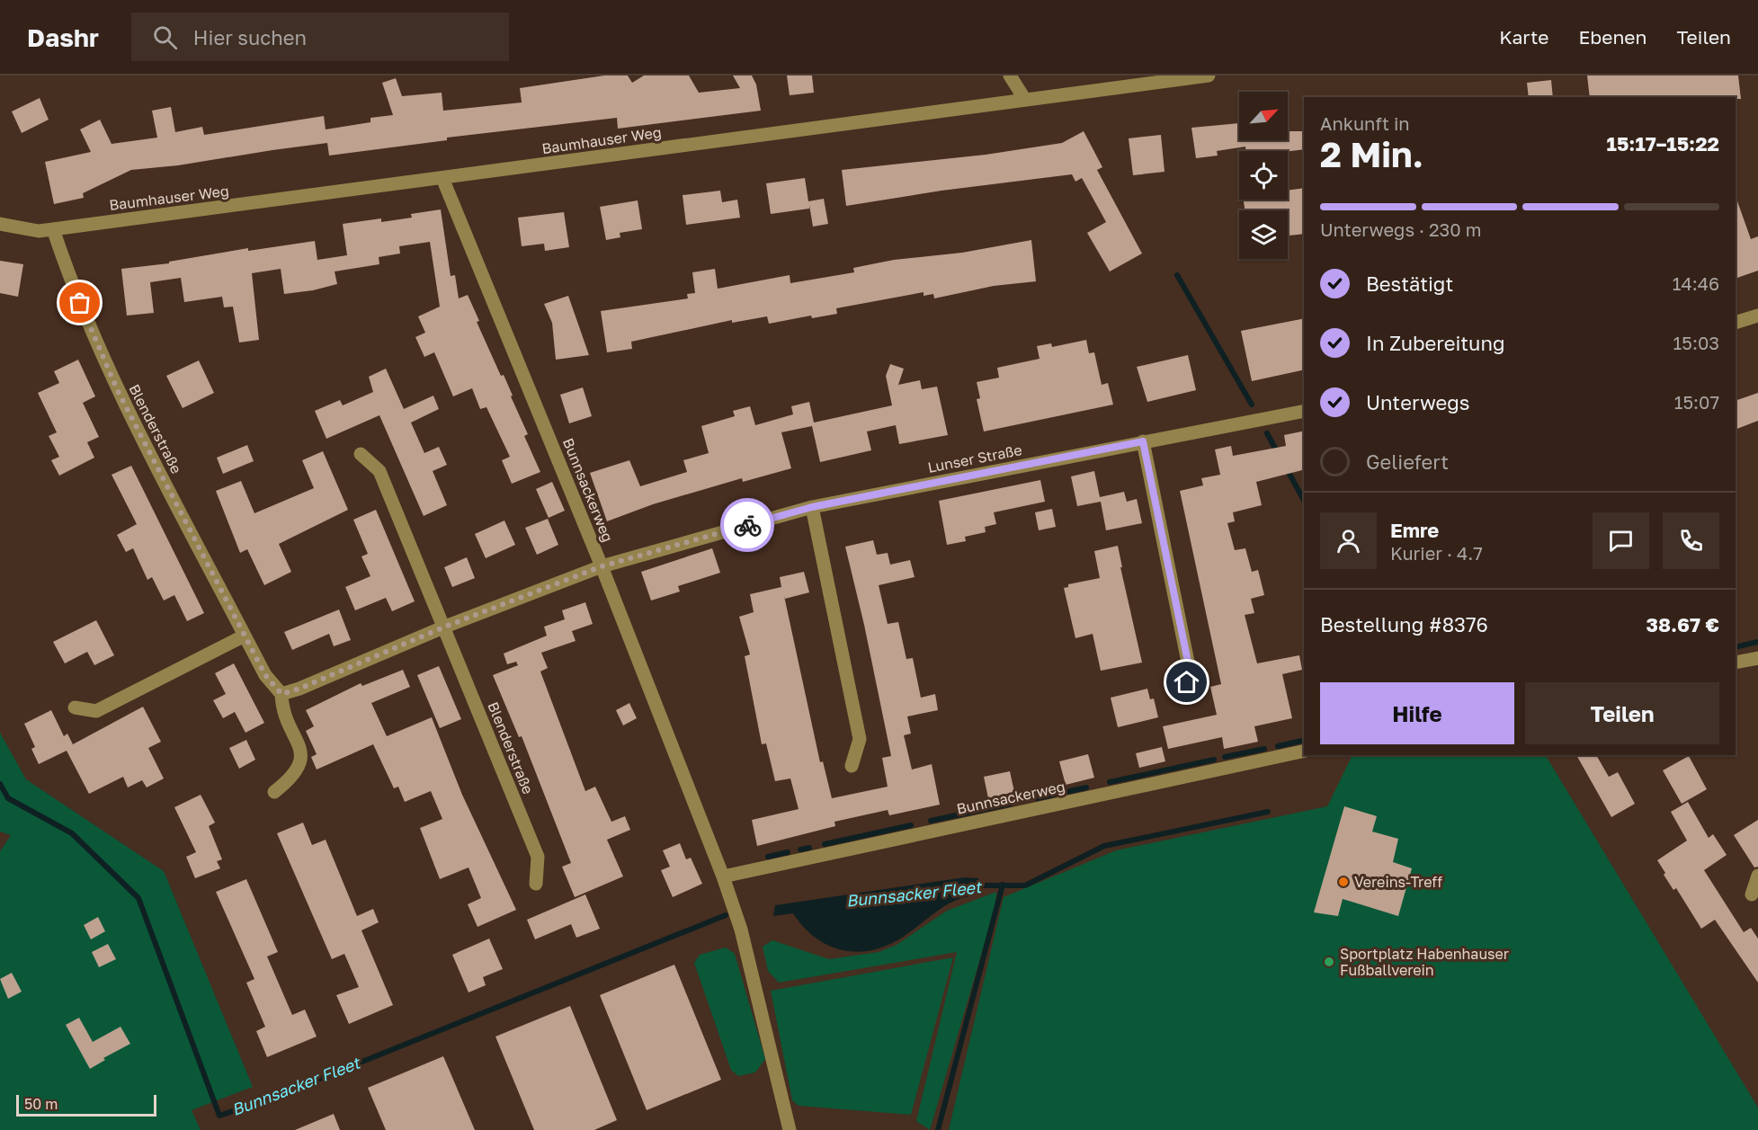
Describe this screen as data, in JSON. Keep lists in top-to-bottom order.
{
  "streets": {
    "street": [
      "Baumhauser Weg",
      "Blenderstraße",
      "Lunser Straße",
      "Bunnsackerweg"
    ]
  },
  "crossings": [
    ["Baumhauser Weg", "Blenderstraße"],
    ["Baumhauser Weg", "Bunnsackerweg"],
    ["Lunser Straße", "Bunnsackerweg"]
  ],
  "water": ["Bunnsacker Fleet"],
  "places": ["Vereins-Treff", "Sportplatz Habenhauser Fußballverein"],
  "scale_bar": "50 m",
  "north": "top right",
  "page": {
    "header": "Dashr",
    "search": "Hier suchen",
    "nav": ["Karte", "Ebenen", "Teilen"],
    "heading": ["2 Min.", "Ankunft in", "15:17–15:22"],
    "panel": [
      "Emre",
      "Kurier · 4.7",
      "Bestellung #8376",
      "38.67 €"
    ],
    "bar": "Unterwegs · 230 m",
    "list": [
      ["Bestätigt", "14:46"],
      ["In Zubereitung", "15:03"],
      ["Unterwegs", "15:07"],
      "Geliefert"
    ],
    "buttons": ["Hilfe", "Teilen"],
    "scale": "50 m"
  }
}
